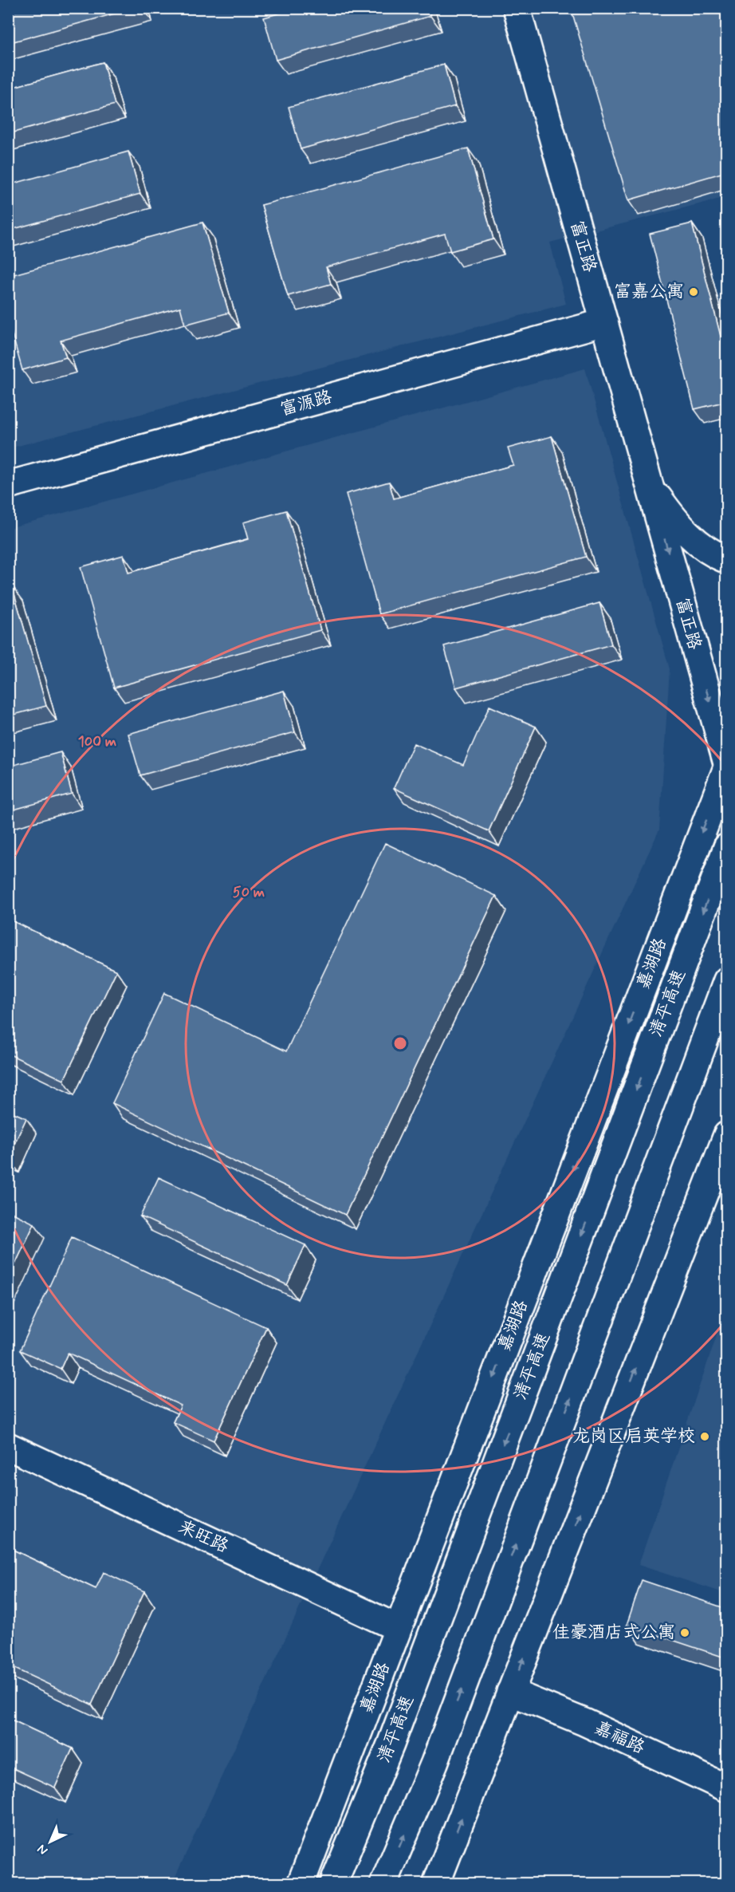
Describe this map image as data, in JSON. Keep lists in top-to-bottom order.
{
  "streets": {
    "main road": [
      "富正路",
      "富源路",
      "嘉湖路",
      "清平高速",
      "来旺路",
      "嘉福路"
    ]
  },
  "crossings": [
    ["富正路", "富源路"],
    ["嘉湖路", "来旺路"]
  ],
  "places": ["富嘉公寓", "龙岗区启英学校", "佳豪酒店式公寓"],
  "north": "bottom left",
  "rings": ["100 m", "50 m"]
}
